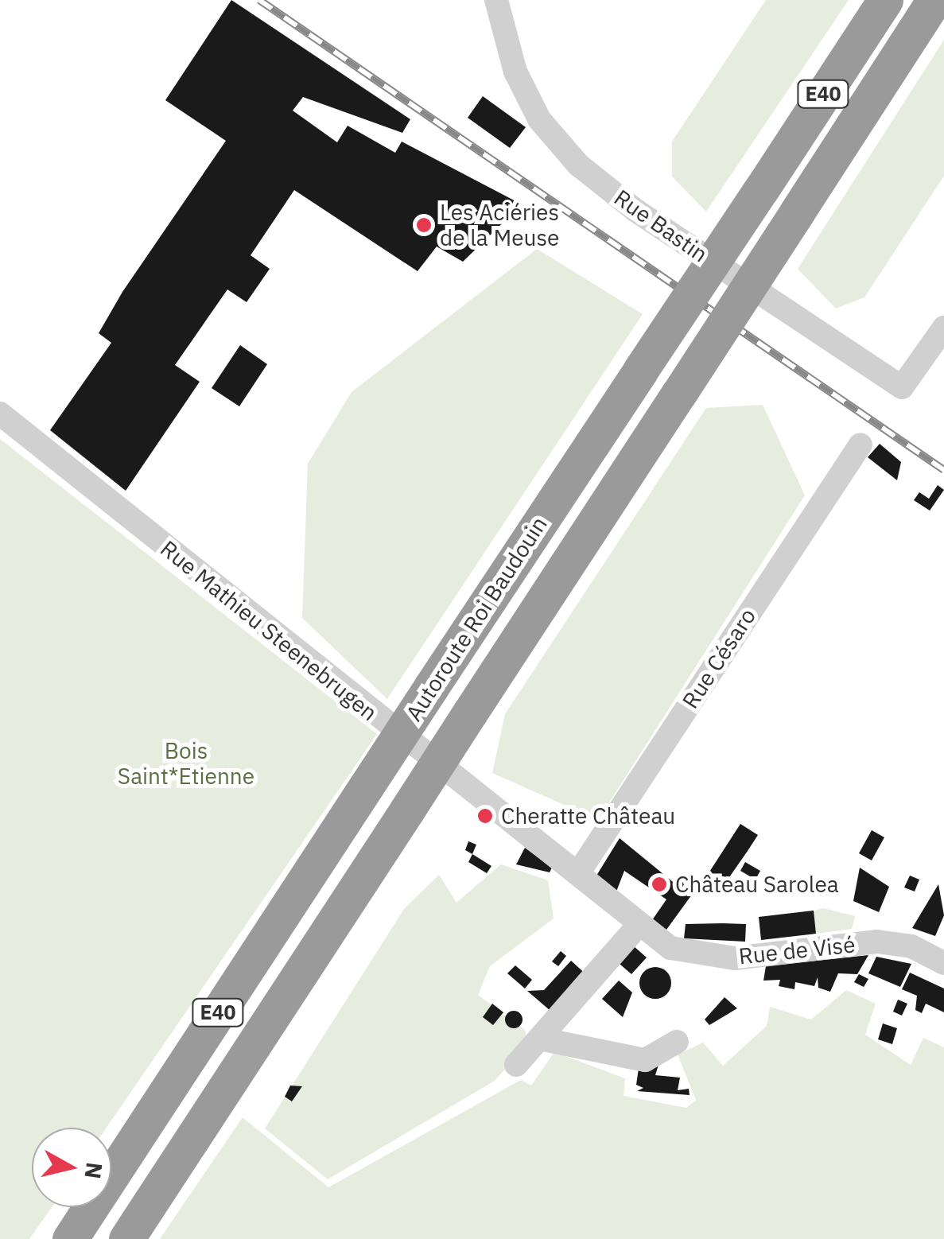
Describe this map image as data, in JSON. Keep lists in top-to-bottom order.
{
  "streets": {
    "highway": ["E40", "Autoroute Roi Baudouin"],
    "street": [
      "Rue Bastin",
      "Rue Mathieu Steenebrugen",
      "Rue Césaro",
      "Rue de Visé"
    ]
  },
  "crossings": [
    ["Rue Mathieu Steenebrugen", "Rue Césaro"],
    ["Rue Mathieu Steenebrugen", "Rue de Visé"],
    ["Rue Césaro", "Rue de Visé"]
  ],
  "parks": ["Bois Saint*Etienne"],
  "places": ["Les Aciéries de la Meuse", "Cheratte Château", "Château Sarolea"],
  "north": "right"
}
